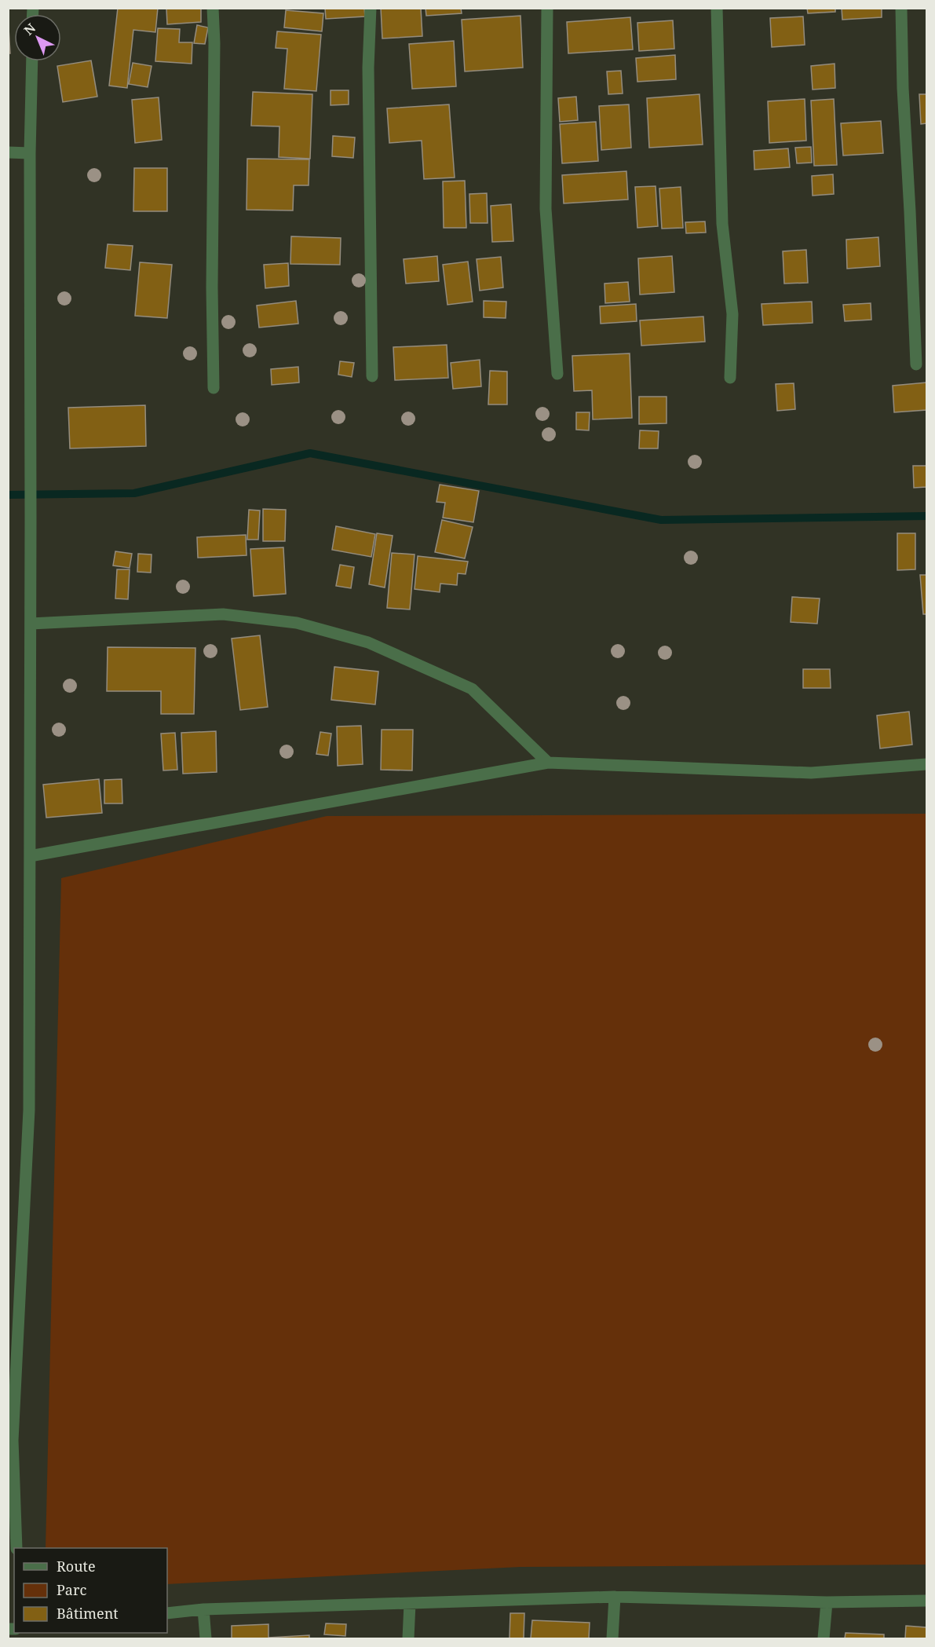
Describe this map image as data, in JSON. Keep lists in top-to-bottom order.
{
  "legend": ["Route", "Parc", "Bâtiment"],
  "north": "top left"
}
